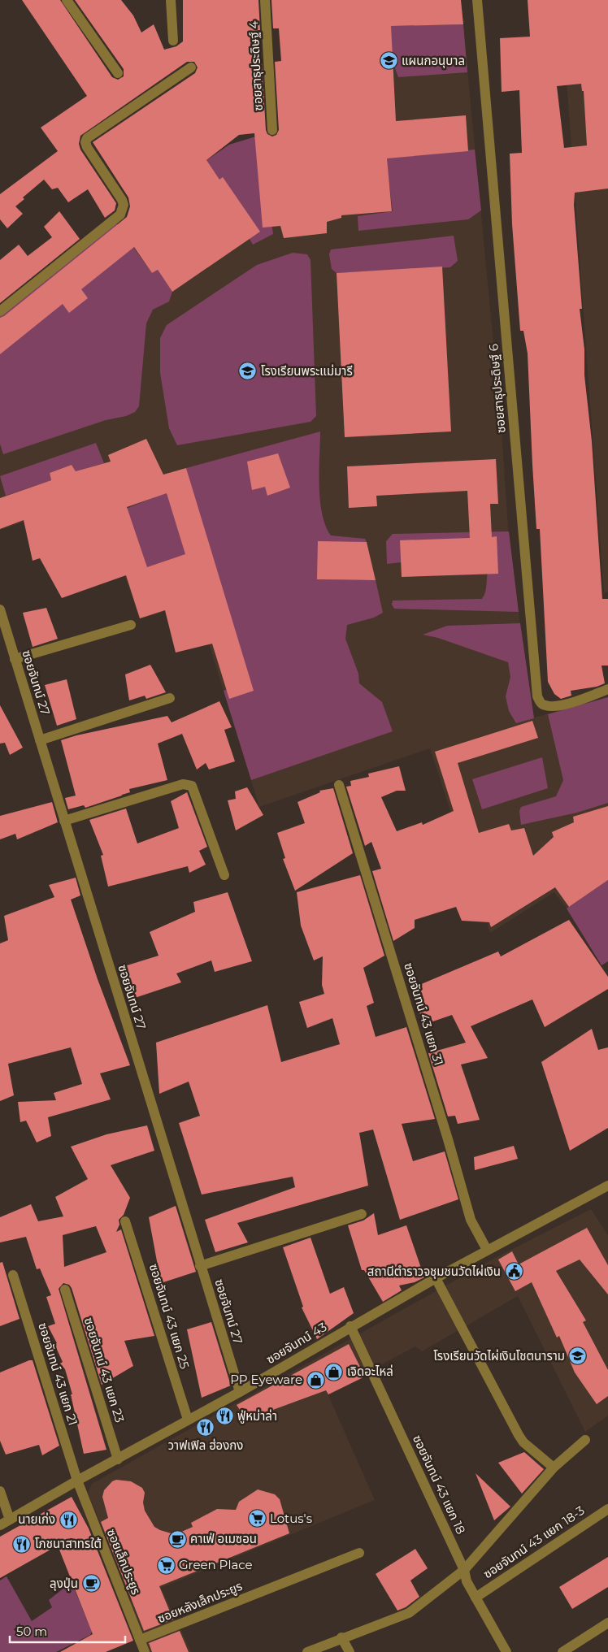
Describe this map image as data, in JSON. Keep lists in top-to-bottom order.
{
  "streets": {
    "street": [
      "ซอยสาธุประดิษฐ์ 4",
      "ซอยสาธุประดิษฐ์ 6",
      "ซอยจันทน์ 27",
      "ซอยจันทน์ 43 แยก 31",
      "ซอยจันทน์ 43 แยก 25",
      "ซอยจันทน์ 43",
      "ซอยจันทน์ 43 แยก 23",
      "ซอยจันทน์ 43 แยก 21",
      "ซอยจันทน์ 43 แยก 18",
      "ซอยจันทน์ 43 แยก 18-3",
      "ซอยเล็กประยูร",
      "ซอยหลังเล็กประยูร"
    ]
  },
  "crossings": [
    ["ซอยจันทน์ 27", "ซอยจันทน์ 43"],
    ["ซอยจันทน์ 43 แยก 31", "ซอยจันทน์ 43"],
    ["ซอยจันทน์ 43 แยก 25", "ซอยจันทน์ 43"],
    ["ซอยจันทน์ 43", "ซอยจันทน์ 43 แยก 23"],
    ["ซอยจันทน์ 43", "ซอยจันทน์ 43 แยก 21"],
    ["ซอยจันทน์ 43", "ซอยจันทน์ 43 แยก 18"],
    ["ซอยจันทน์ 43", "ซอยเล็กประยูร"],
    ["ซอยจันทน์ 43 แยก 21", "ซอยเล็กประยูร"],
    ["ซอยจันทน์ 43 แยก 18", "ซอยจันทน์ 43 แยก 18-3"],
    ["ซอยเล็กประยูร", "ซอยหลังเล็กประยูร"]
  ],
  "places": {
    "school or university": ["แผนกอนุบาล", "โรงเรียนพระแม่มารี", "โรงเรียนวัดไผ่เงินโชตนาราม"],
    "public building": ["สถานีตำราวจชุมชนวัดไผ่เงิน"],
    "shop": ["เจิดอะไหล่", "PP Eyeware"],
    "restaurant": [
      "ฟู่หม่าล่า",
      "วาฟเฟิล ฮ่องกง",
      "นายเก่ง",
      "โภชนาสาทรใต้"
    ],
    "supermarket": ["Lotus's", "Green Place"],
    "cafe": ["คาเฟ่ อเมซอน", "ลุงปุ่น"]
  },
  "scale_bar": "50 m"
}
